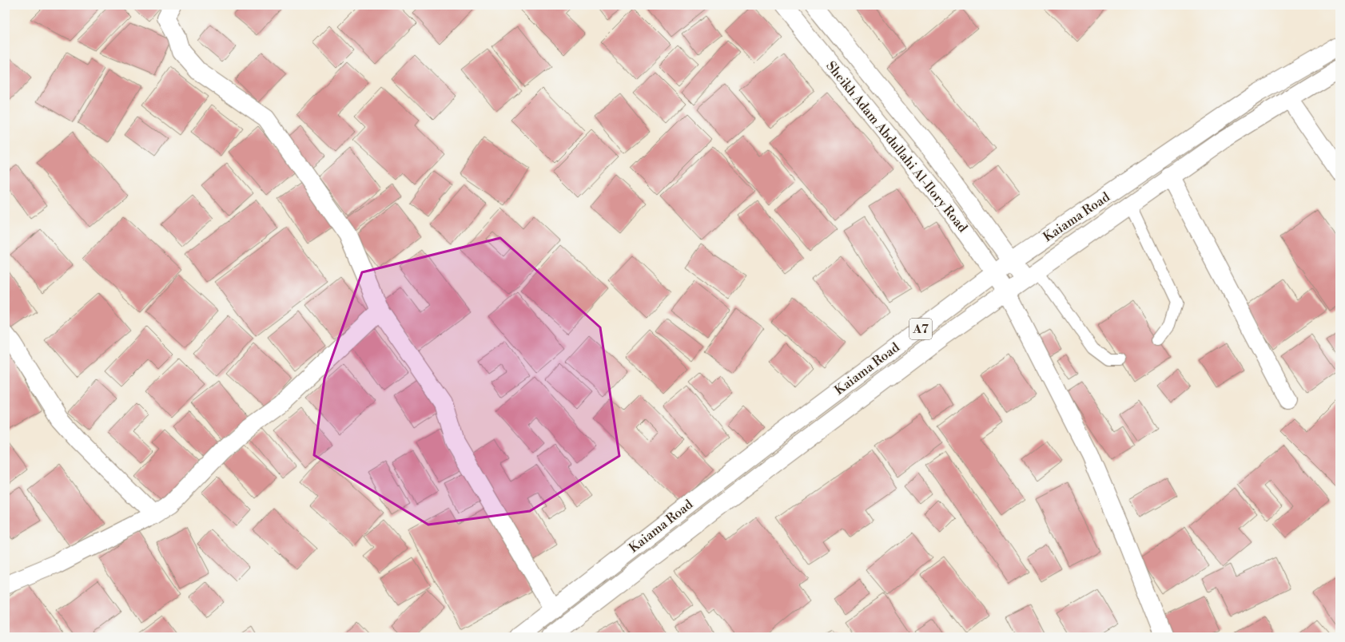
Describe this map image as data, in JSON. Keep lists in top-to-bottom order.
{
  "streets": {
    "main road": ["Sheikh Adam Abdullahi Al-Ilory Road", "Kaiama Road", "A7"]
  },
  "crossings": [
    ["Sheikh Adam Abdullahi Al-Ilory Road", "Kaiama Road"]
  ]
}
